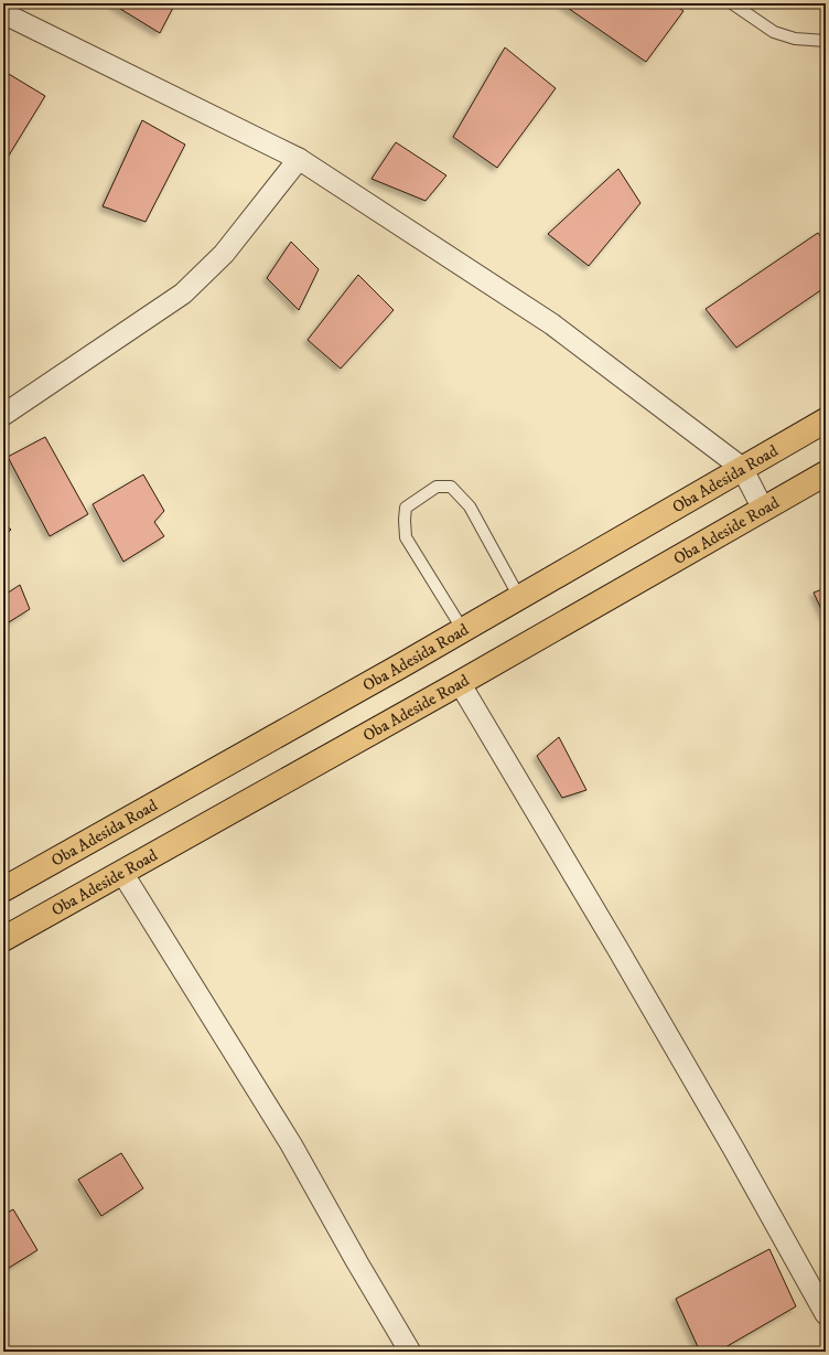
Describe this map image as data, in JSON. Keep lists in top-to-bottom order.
{
  "streets": {
    "main road": ["Oba Adesida Road", "Oba Adeside Road"]
  }
}
